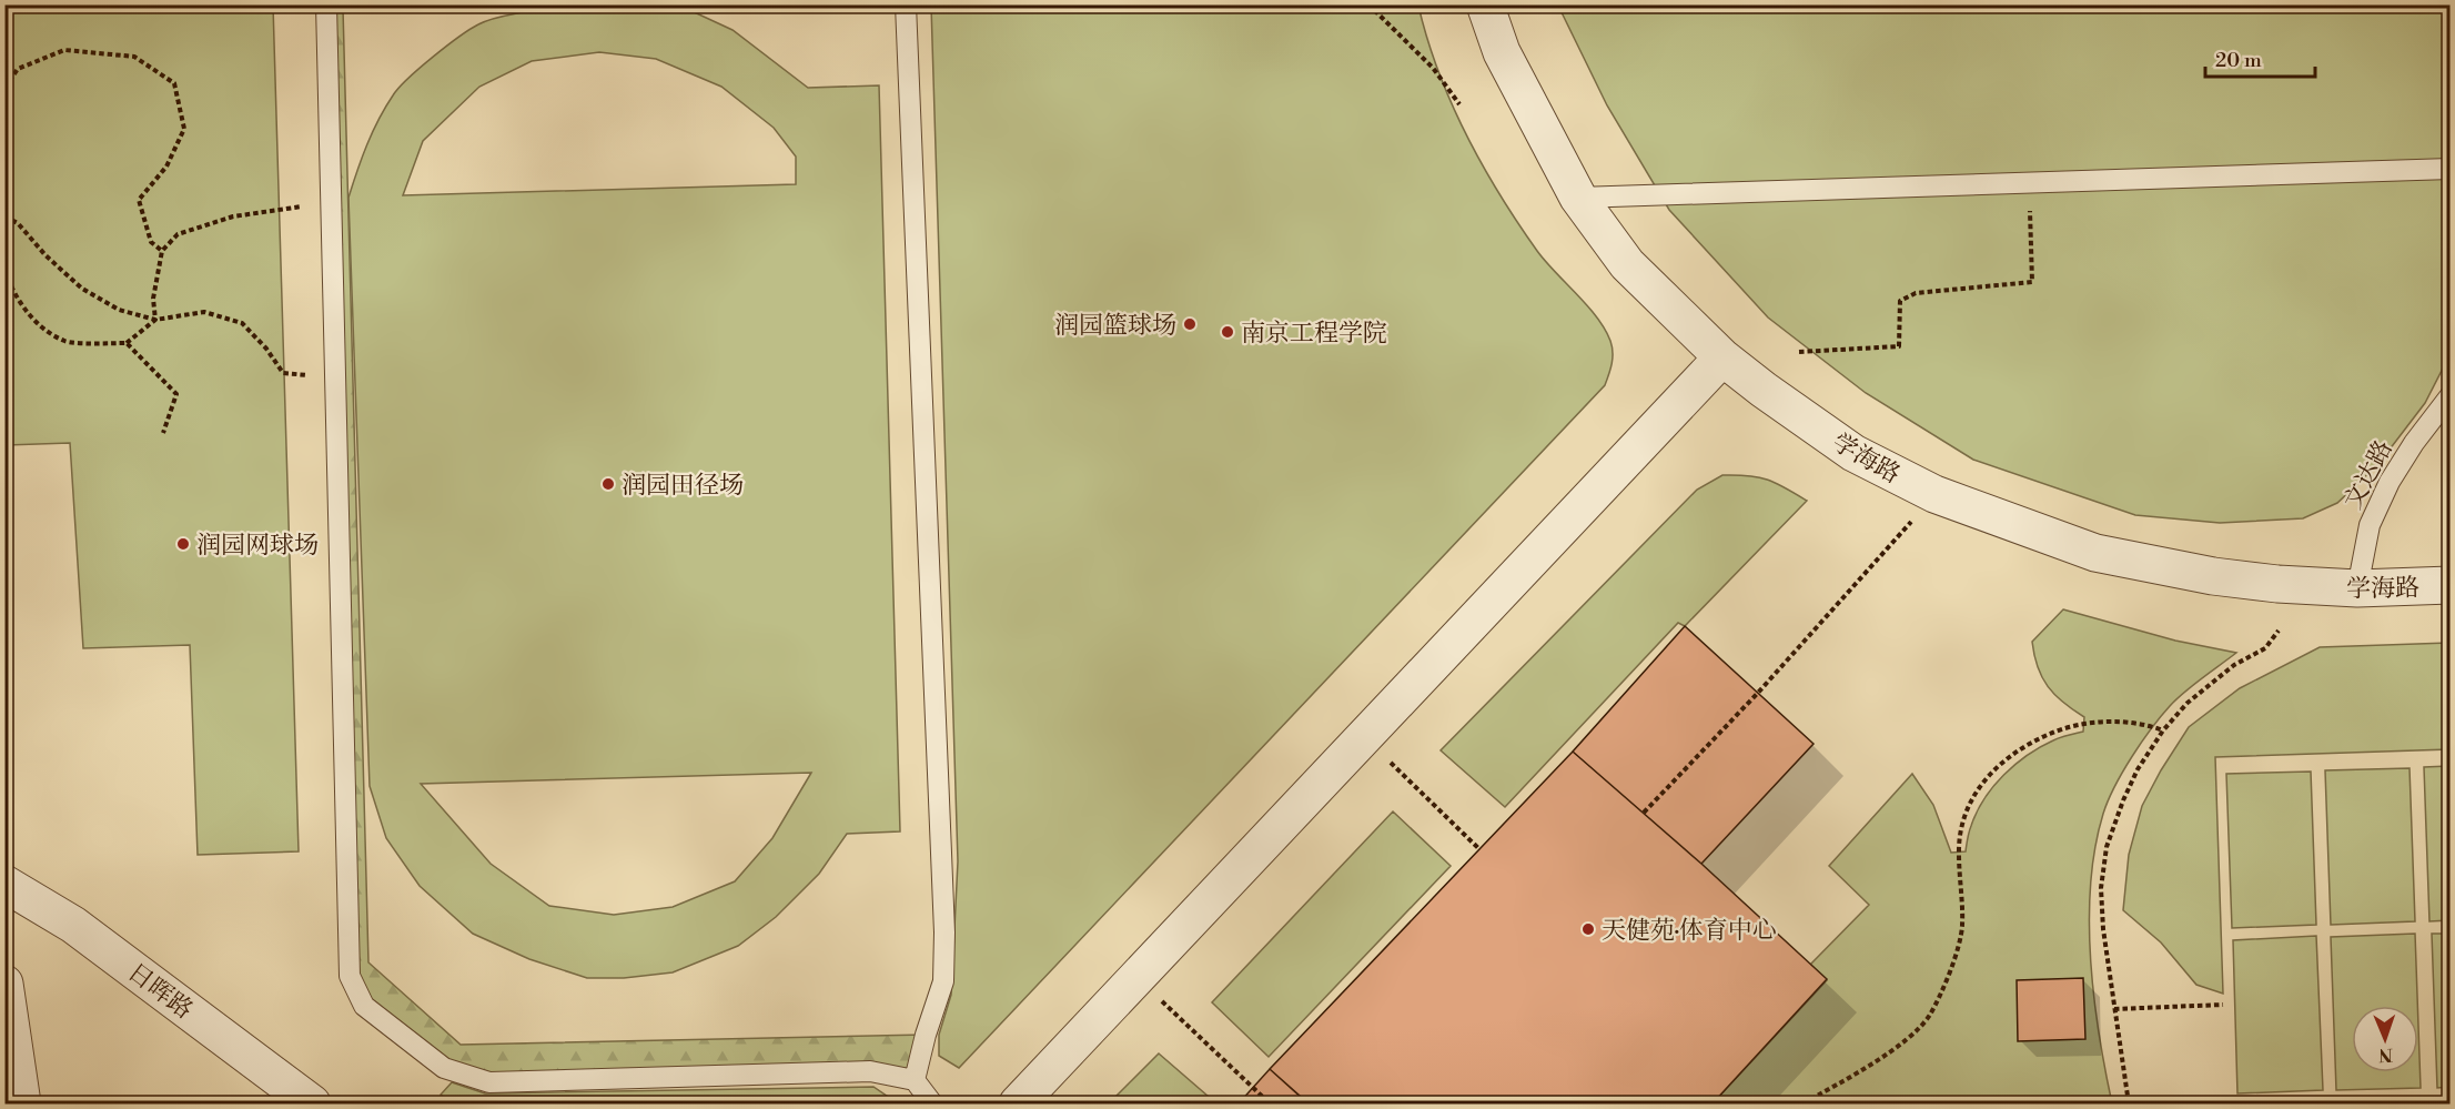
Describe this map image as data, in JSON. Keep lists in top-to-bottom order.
{
  "streets": {
    "street": ["学海路", "日晖路"],
    "lane": ["文达路"]
  },
  "crossings": [
    ["学海路", "文达路"]
  ],
  "places": [
    "润园篮球场",
    "南京工程学院",
    "润园田径场",
    "润园网球场",
    "天健苑·体育中心"
  ],
  "scale_bar": "20 m",
  "north": "bottom"
}
